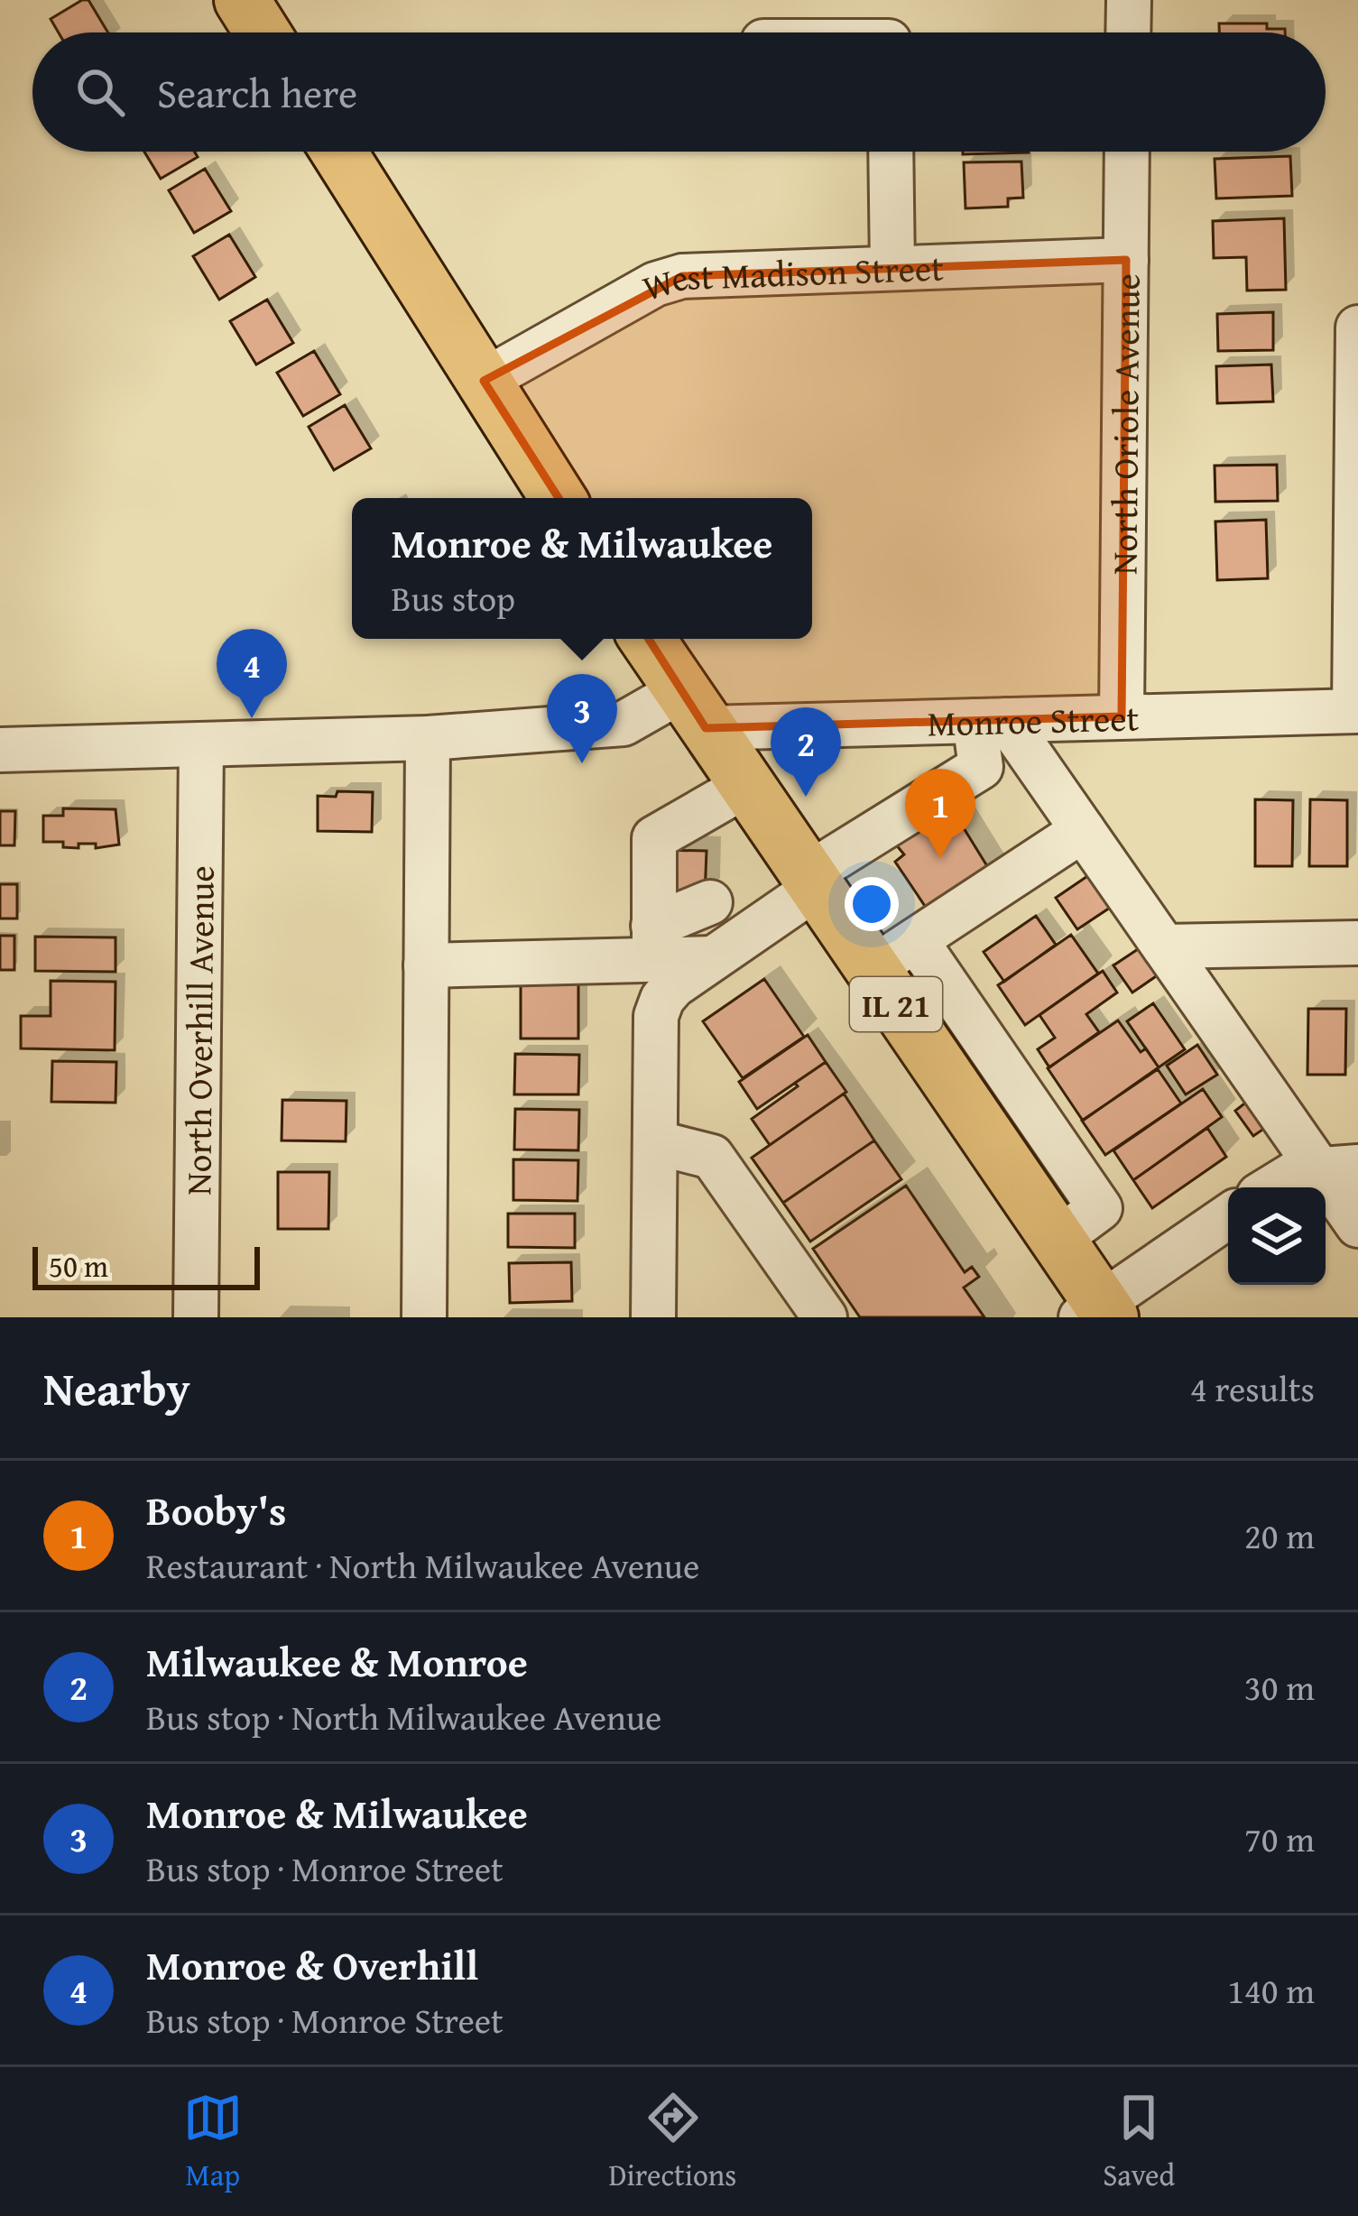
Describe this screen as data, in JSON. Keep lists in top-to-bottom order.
{
  "streets": {
    "main road": ["IL 21"],
    "street": [
      "West Madison Street",
      "North Oriole Avenue",
      "Monroe Street",
      "North Overhill Avenue"
    ]
  },
  "crossings": [
    ["West Madison Street", "North Oriole Avenue"],
    ["North Oriole Avenue", "Monroe Street"],
    ["Monroe Street", "IL 21"],
    ["Monroe Street", "North Overhill Avenue"]
  ],
  "scale_bar": "50 m",
  "page": {
    "search": "Search here",
    "popup": ["Monroe & Milwaukee", "Bus stop"],
    "pins": [
      "4",
      "3",
      "2",
      "1"
    ],
    "scale": "50 m",
    "heading": ["Nearby", "4 results"],
    "list": [
      {
        "mark": "1",
        "name": "Booby's",
        "note": "Restaurant · North Milwaukee Avenue",
        "value": "20 m"
      },
      {
        "mark": "2",
        "name": "Milwaukee & Monroe",
        "note": "Bus stop · North Milwaukee Avenue",
        "value": "30 m"
      },
      {
        "mark": "3",
        "name": "Monroe & Milwaukee",
        "note": "Bus stop · Monroe Street",
        "value": "70 m"
      },
      {
        "mark": "4",
        "name": "Monroe & Overhill",
        "note": "Bus stop · Monroe Street",
        "value": "140 m"
      }
    ],
    "nav": ["Map", "Directions", "Saved"]
  }
}
